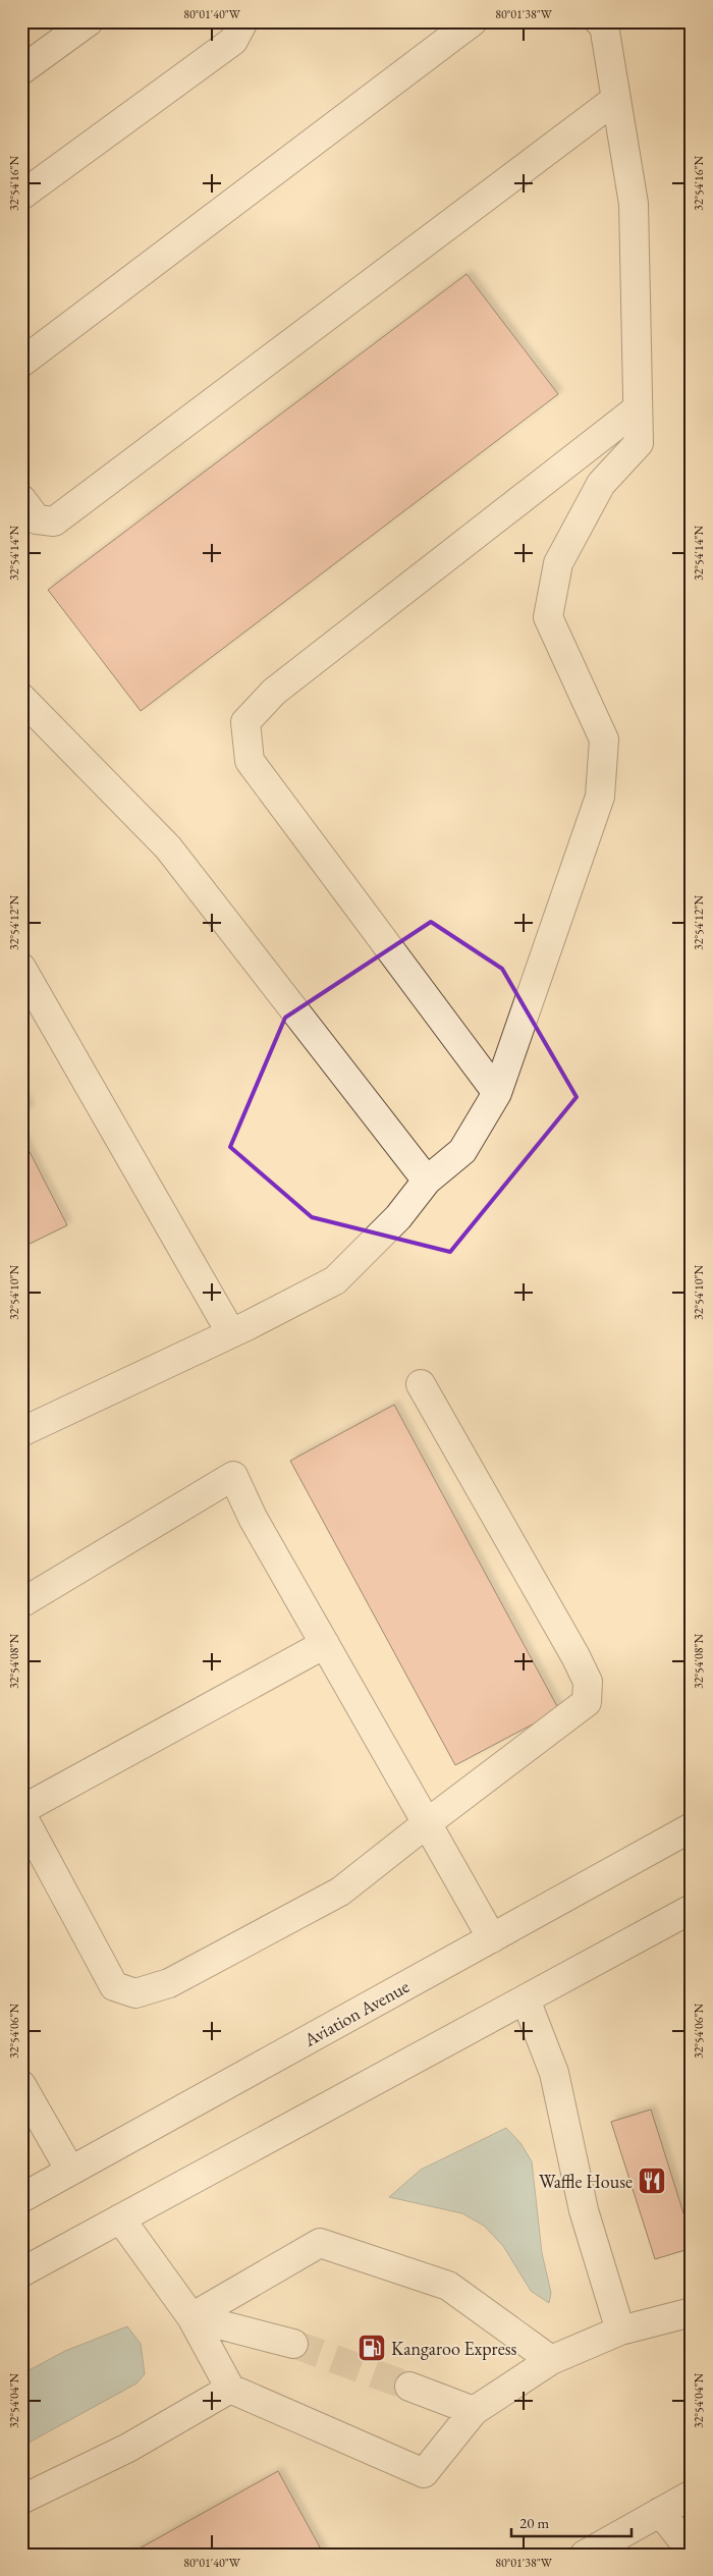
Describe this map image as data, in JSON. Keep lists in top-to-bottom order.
{
  "streets": {
    "street": ["Aviation Avenue"]
  },
  "places": {
    "restaurant": ["Waffle House"],
    "fuel station": ["Kangaroo Express"]
  },
  "scale_bar": "20 m",
  "coordinates": [
    "80°01'40\"W",
    "80°01'38\"W",
    "32°54'16\"N",
    "32°54'14\"N",
    "32°54'12\"N",
    "32°54'10\"N",
    "32°54'08\"N",
    "32°54'06\"N",
    "32°54'04\"N"
  ]
}
